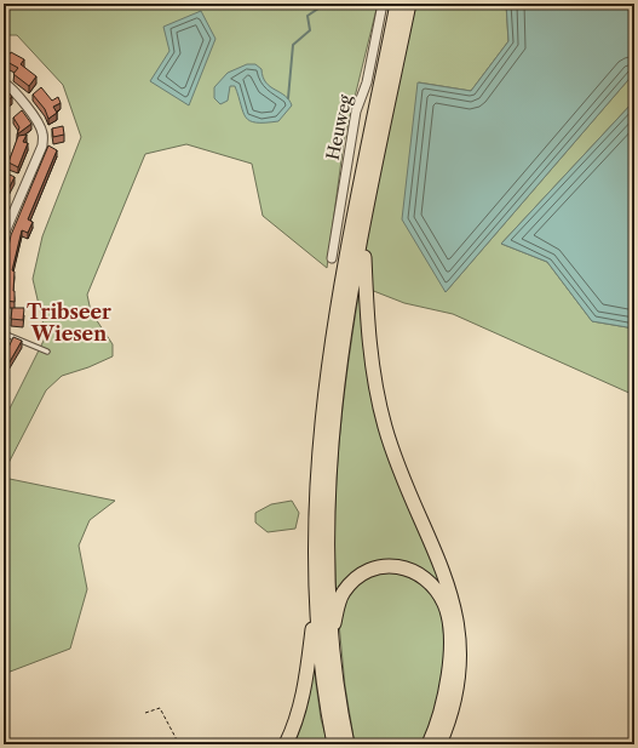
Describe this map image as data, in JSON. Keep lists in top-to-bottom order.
{
  "streets": {
    "street": ["Heuweg"]
  },
  "districts": ["Tribseer Wiesen"]
}
